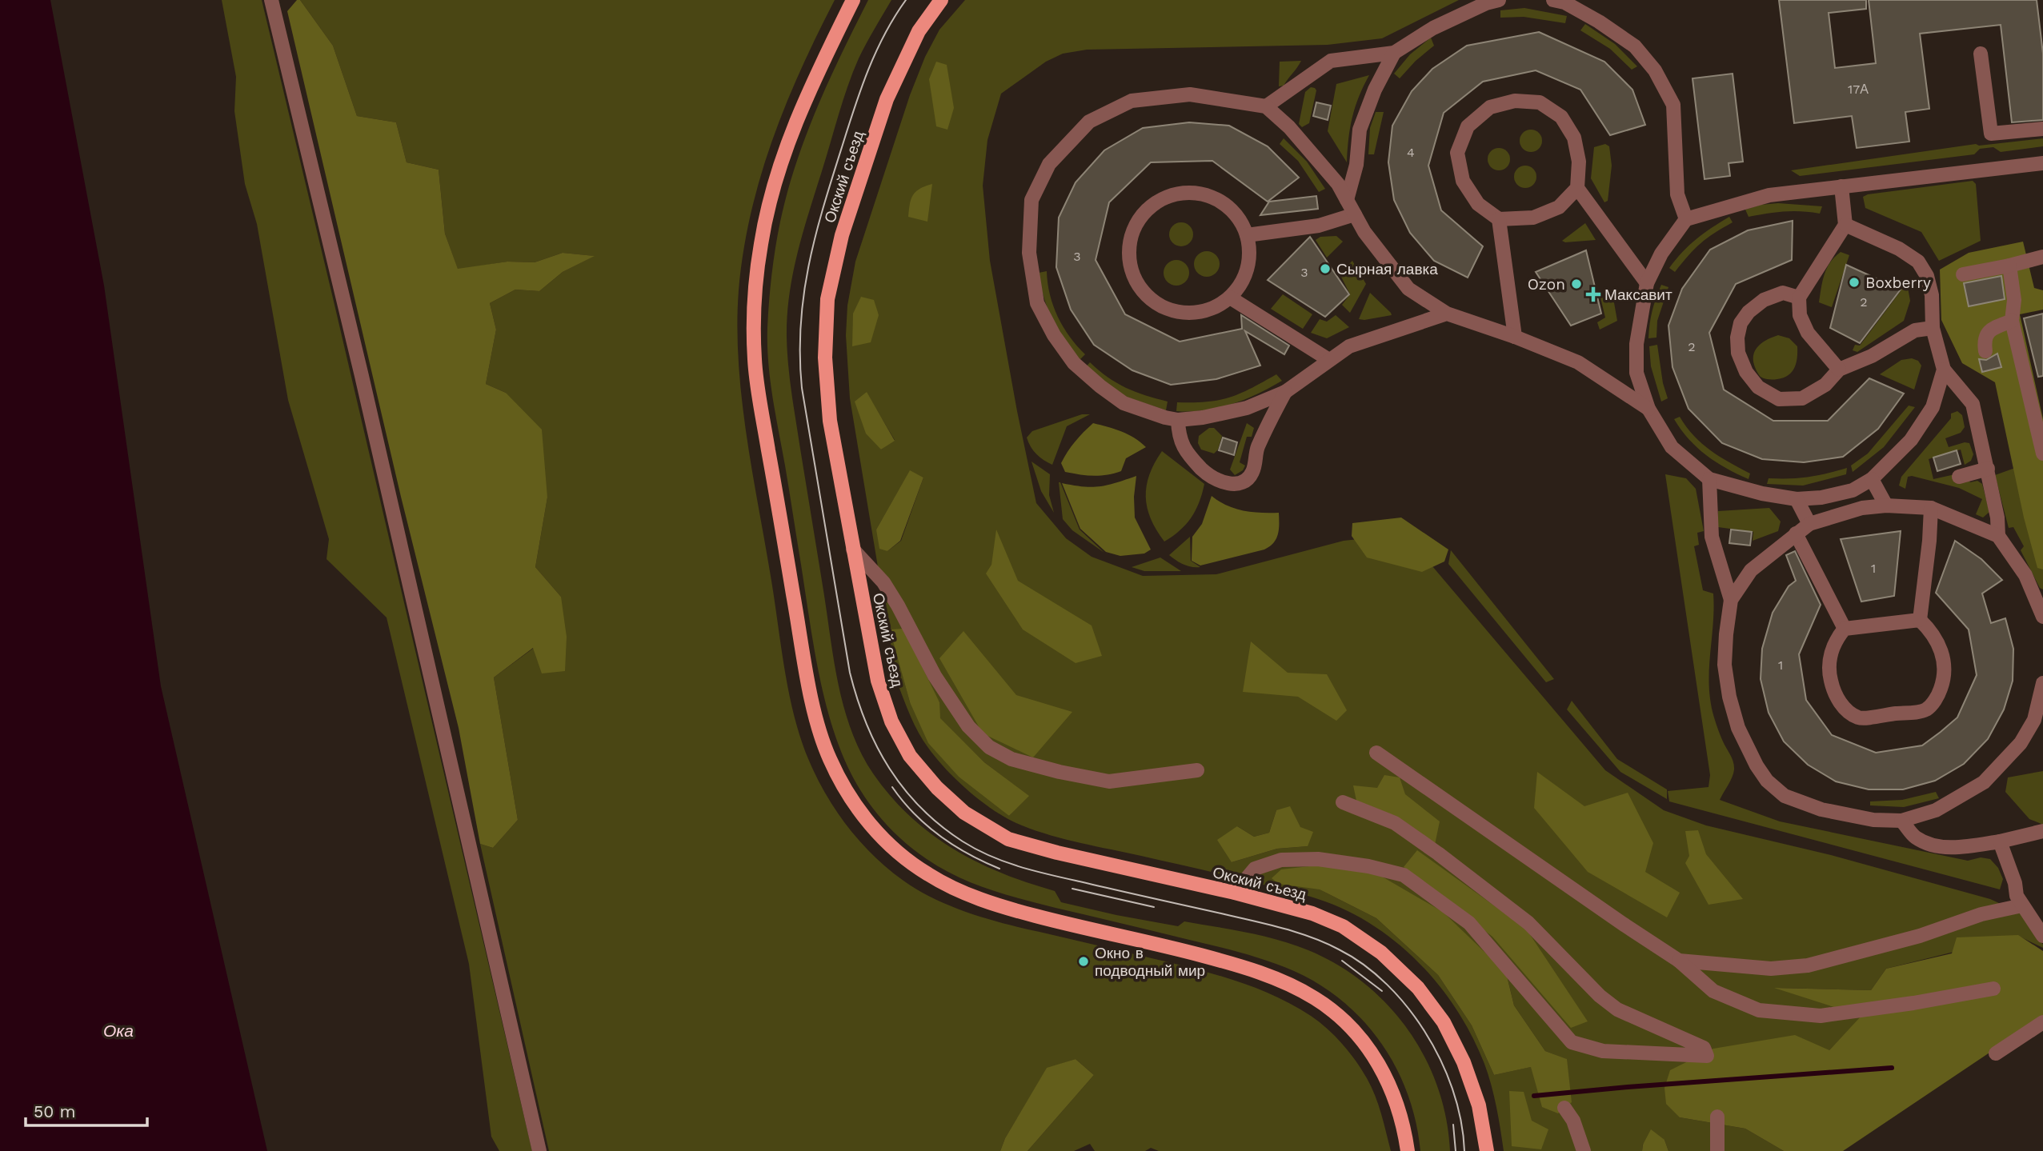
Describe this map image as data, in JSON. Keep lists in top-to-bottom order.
{
  "streets": {
    "main road": ["Окский съезд"]
  },
  "water": ["Ока"],
  "places": {
    "other": [
      "Сырная лавка",
      "Boxberry",
      "Ozon",
      "Окно в подводный мир"
    ],
    "health": ["Максавит"]
  },
  "house_numbers": [
    "17А",
    "4",
    "3",
    "3",
    "2",
    "2",
    "1",
    "1"
  ],
  "scale_bar": "50 m"
}
